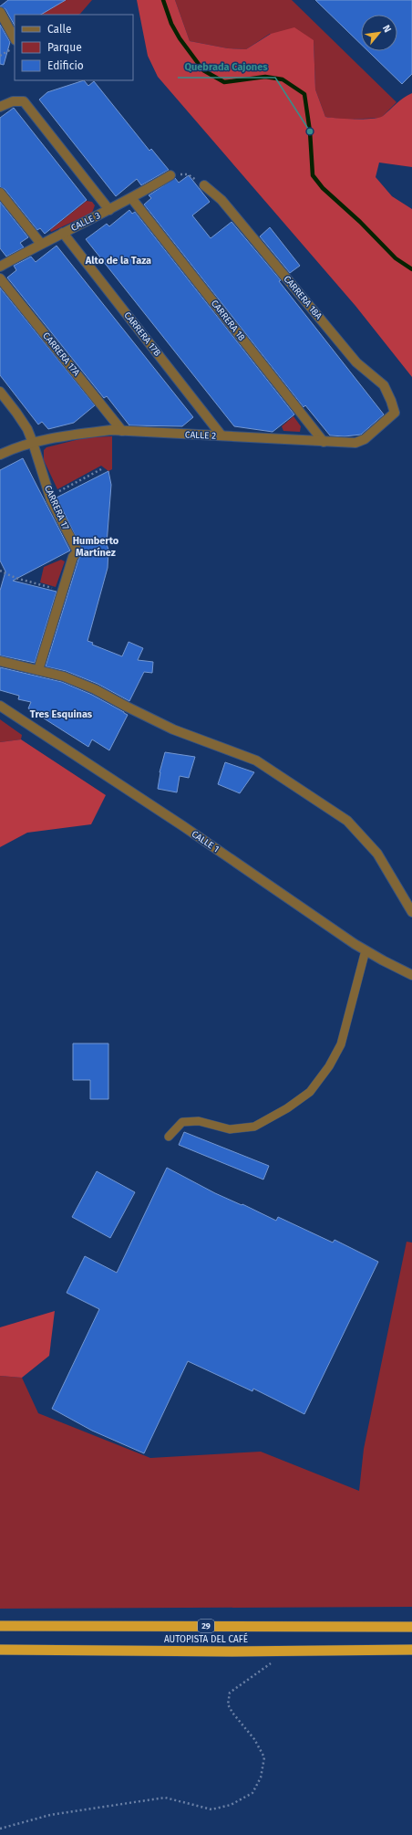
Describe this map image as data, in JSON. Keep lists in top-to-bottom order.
{
  "streets": {
    "highway": ["29", "AUTOPISTA DEL CAFÉ"],
    "street": [
      "CALLE 3",
      "CARRERA 18A",
      "CARRERA 18",
      "CARRERA 17B",
      "CARRERA 17A",
      "CALLE 2",
      "CARRERA 17",
      "CALLE 1"
    ]
  },
  "crossings": [
    ["CALLE 3", "CARRERA 18"],
    ["CALLE 3", "CARRERA 17B"],
    ["CARRERA 18A", "CALLE 2"],
    ["CARRERA 18", "CALLE 2"],
    ["CARRERA 17B", "CALLE 2"],
    ["CARRERA 17A", "CALLE 2"],
    ["CALLE 2", "CARRERA 17"]
  ],
  "districts": ["Alto de la Taza", "Humberto Martínez", "Tres Esquinas"],
  "places": ["Quebrada Cajones"],
  "legend": ["Calle", "Parque", "Edificio"],
  "north": "top right"
}
